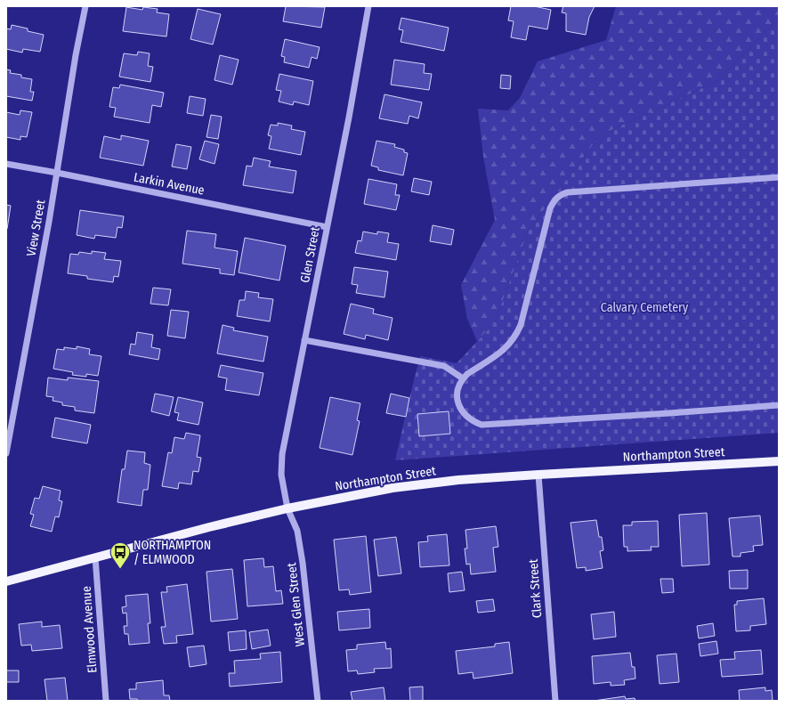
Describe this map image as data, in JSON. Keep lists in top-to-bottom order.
{
  "streets": {
    "main road": ["Northampton Street"],
    "street": [
      "Larkin Avenue",
      "View Street",
      "Glen Street",
      "Clark Street",
      "West Glen Street",
      "Elmwood Avenue"
    ]
  },
  "crossings": [
    ["Larkin Avenue", "View Street"],
    ["Larkin Avenue", "Glen Street"],
    ["Glen Street", "Northampton Street"],
    ["Glen Street", "West Glen Street"],
    ["Northampton Street", "Clark Street"],
    ["Northampton Street", "West Glen Street"],
    ["Northampton Street", "Elmwood Avenue"]
  ],
  "parks": ["Calvary Cemetery"],
  "places": {
    "bus stop": ["NORTHAMPTON / ELMWOOD"]
  }
}
